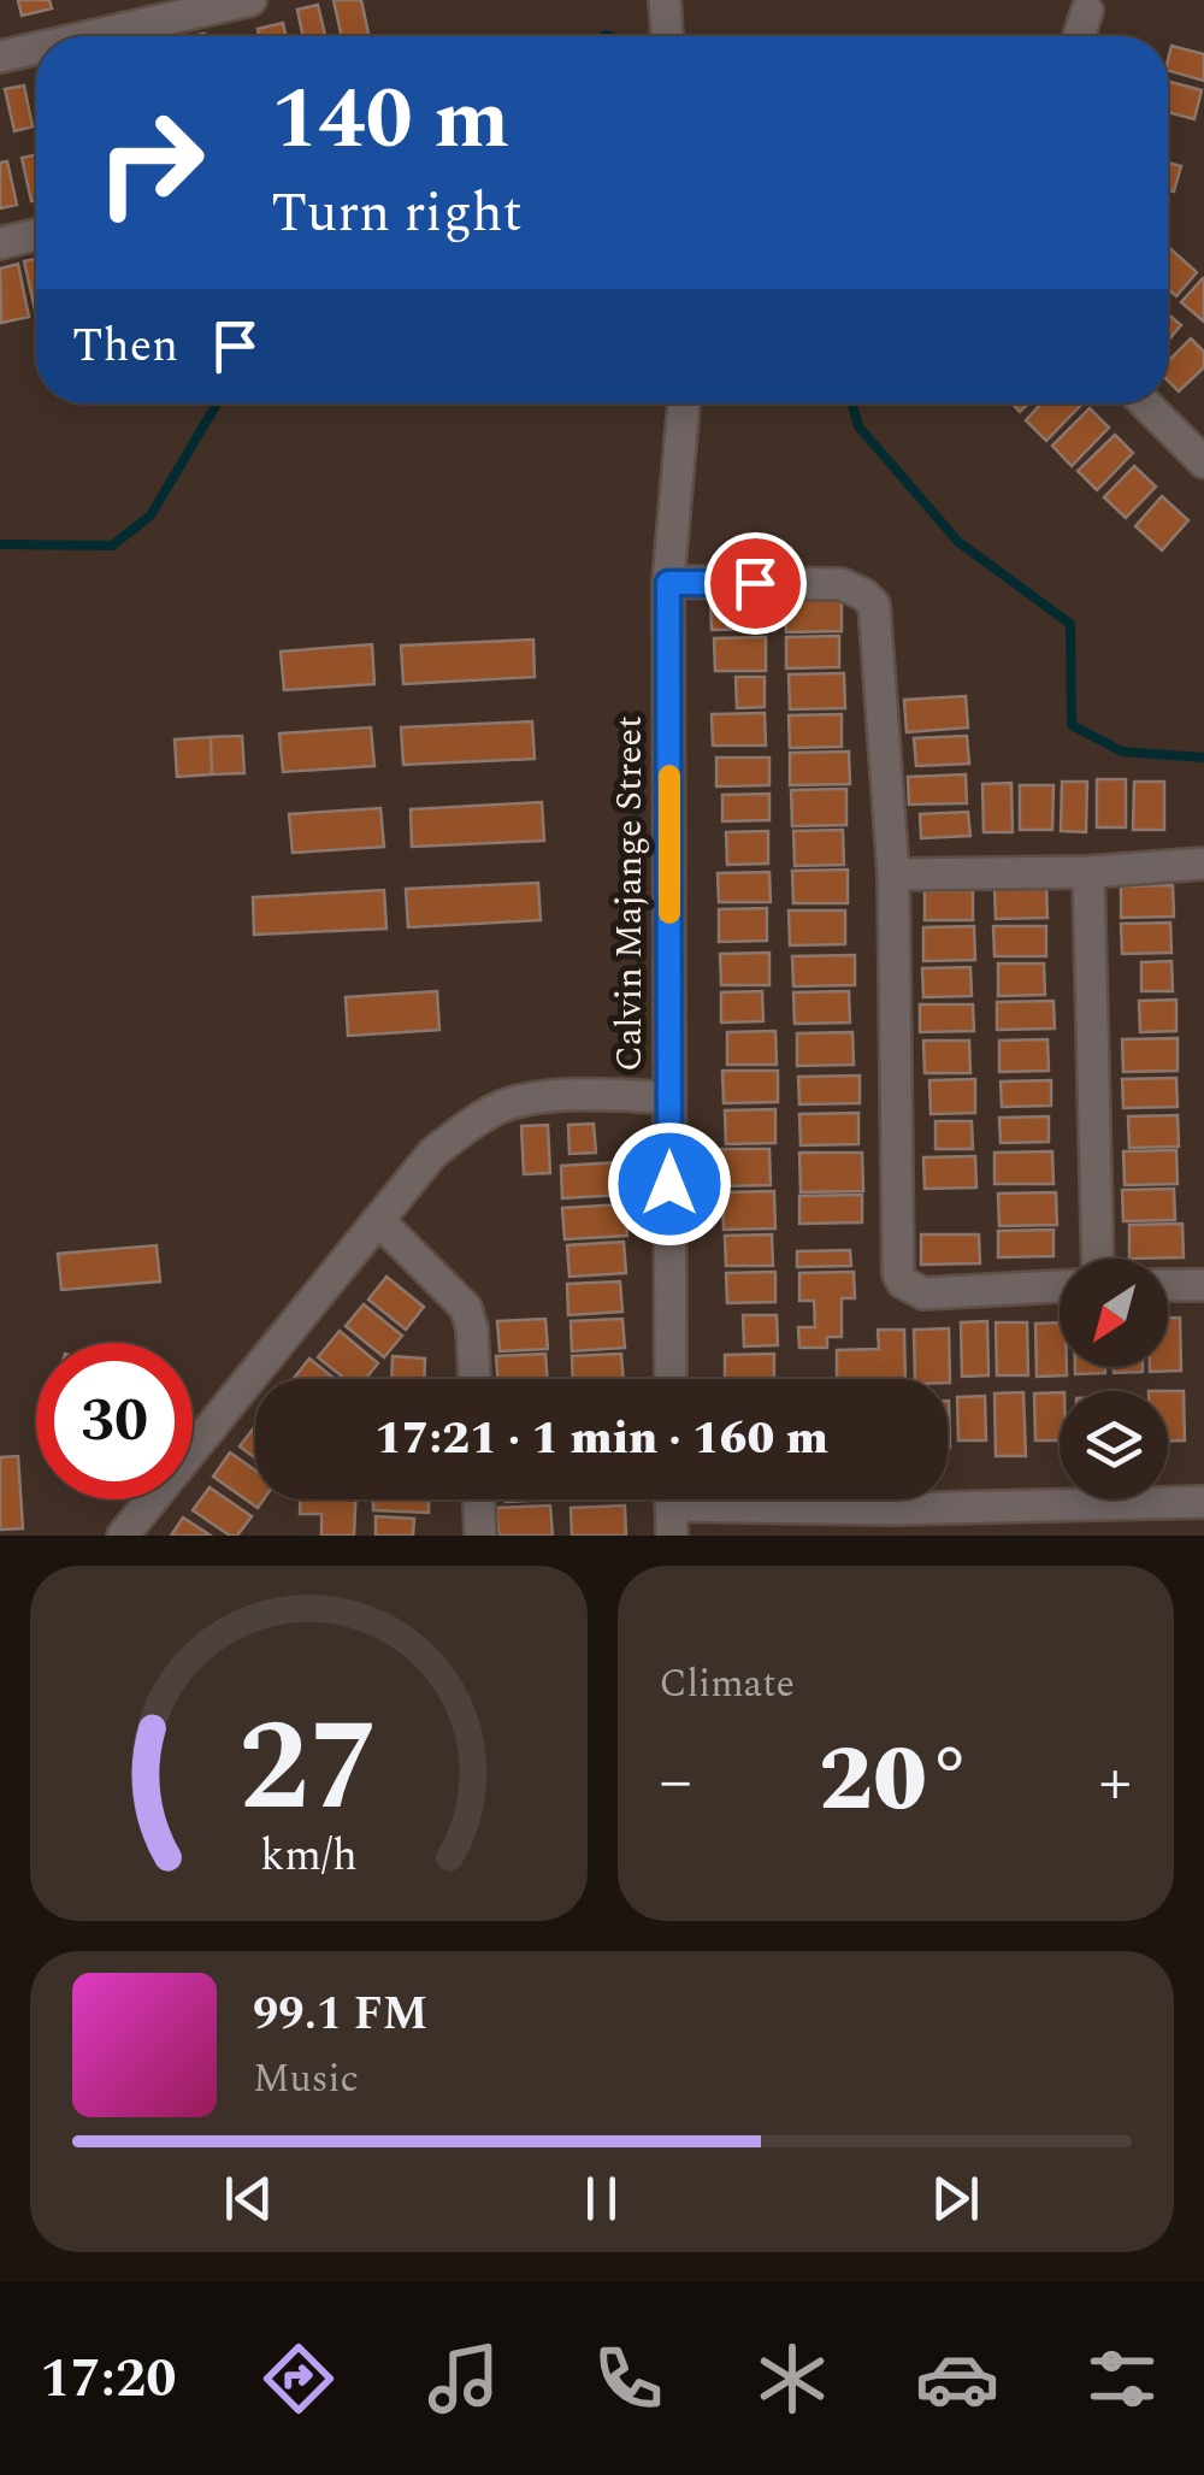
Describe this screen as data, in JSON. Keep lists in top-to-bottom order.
{
  "streets": {
    "street": ["Calvin Majange Street"]
  },
  "north": "bottom left",
  "page": {
    "turn": ["140 m", "Turn right"],
    "then": "Then",
    "limit": "30",
    "trip": "17:21 · 1 min · 160 m",
    "tile": "Climate",
    "heat": ["−", "20°", "+"],
    "song": ["99.1 FM", "Music"],
    "tabs": "17:20",
    "gauge": ["27", "km/h"]
  }
}
